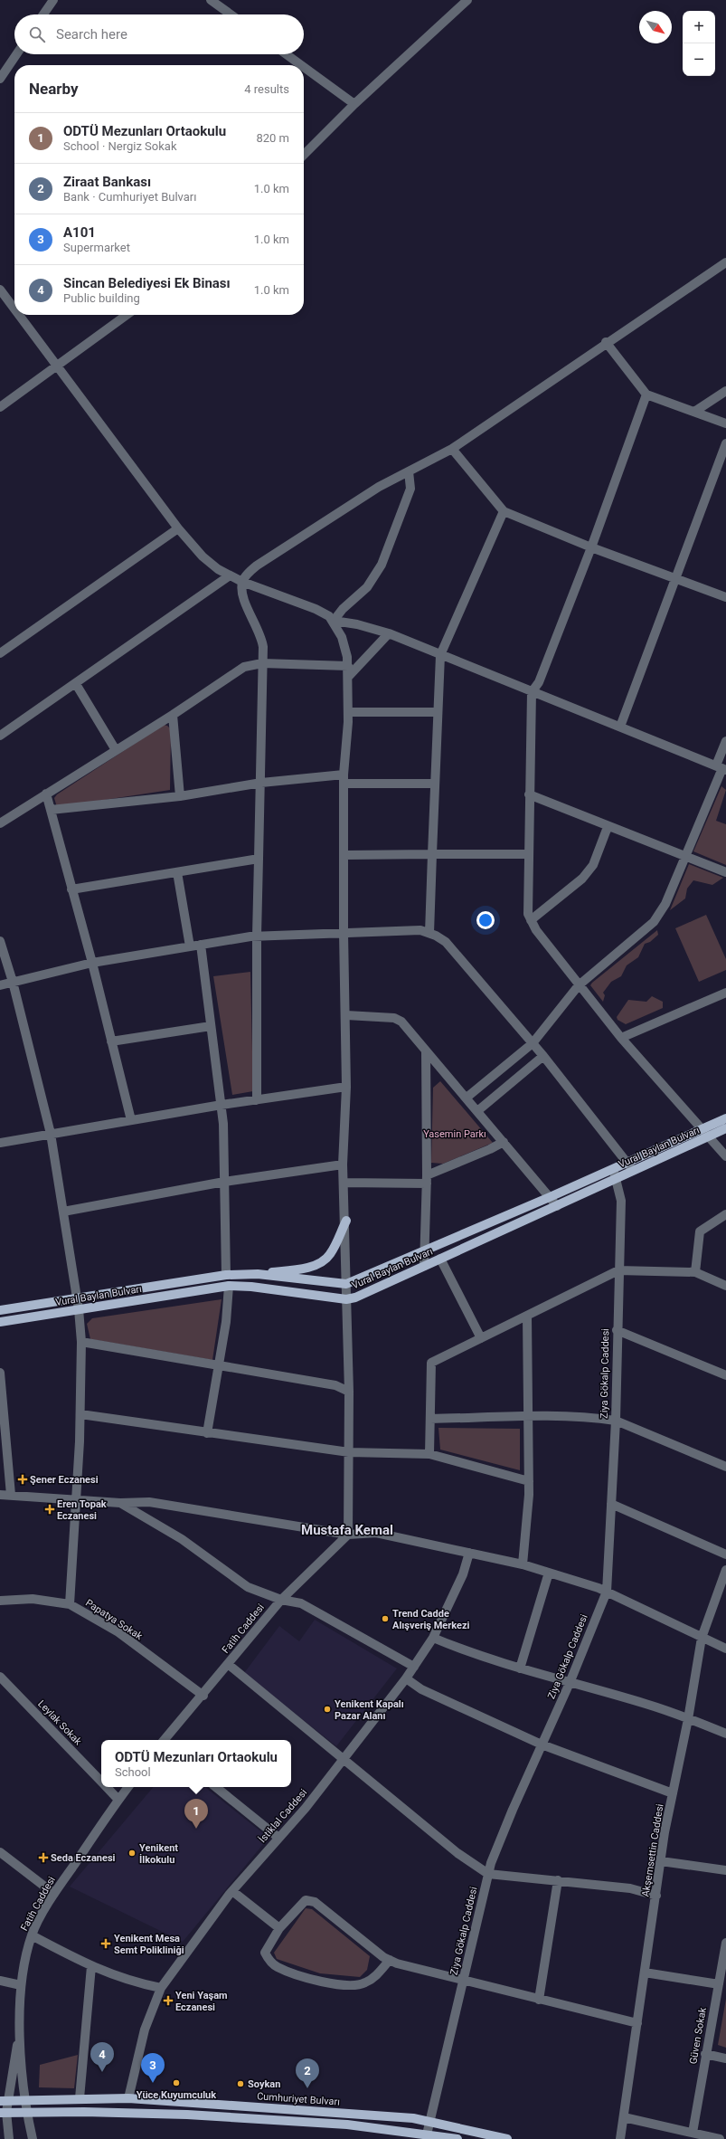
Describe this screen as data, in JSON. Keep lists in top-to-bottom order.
{
  "streets": {
    "main road": ["Vural Baylan Bulvarı", "Cumhuriyet Bulvarı"],
    "street": [
      "Ziya Gökalp Caddesi",
      "Papatya Sokak",
      "Fatih Caddesi",
      "Leylak Sokak",
      "İstiklal Caddesi",
      "Akşemsettin Caddesi",
      "Güven Sokak"
    ]
  },
  "crossings": [
    ["Vural Baylan Bulvarı", "Ziya Gökalp Caddesi"],
    ["Ziya Gökalp Caddesi", "Cumhuriyet Bulvarı"],
    ["Papatya Sokak", "Fatih Caddesi"],
    ["Fatih Caddesi", "Leylak Sokak"],
    ["Fatih Caddesi", "Cumhuriyet Bulvarı"],
    ["İstiklal Caddesi", "Cumhuriyet Bulvarı"]
  ],
  "districts": ["Mustafa Kemal"],
  "parks": ["Yasemin Parkı"],
  "places": {
    "health": [
      "Şener Eczanesi",
      "Eren Topak Eczanesi",
      "Seda Eczanesi",
      "Yenikent Mesa Semt Polikliniği",
      "Yeni Yaşam Eczanesi"
    ],
    "other": [
      "Trend Cadde Alışveriş Merkezi",
      "Yenikent Kapalı Pazar Alanı",
      "Yenikent İlkokulu",
      "Yüce Kuyumculuk",
      "Soykan"
    ]
  },
  "north": "bottom right",
  "page": {
    "map_buttons": ["+", "−"],
    "search": "Search here",
    "heading": ["Nearby", "4 results"],
    "list": [
      {
        "mark": "1",
        "name": "ODTÜ Mezunları Ortaokulu",
        "note": "School · Nergiz Sokak",
        "value": "820 m"
      },
      {
        "mark": "2",
        "name": "Ziraat Bankası",
        "note": "Bank · Cumhuriyet Bulvarı",
        "value": "1.0 km"
      },
      {
        "mark": "3",
        "name": "A101",
        "note": "Supermarket",
        "value": "1.0 km"
      },
      {
        "mark": "4",
        "name": "Sincan Belediyesi Ek Binası",
        "note": "Public building",
        "value": "1.0 km"
      }
    ],
    "popup": ["ODTÜ Mezunları Ortaokulu", "School"],
    "pins": [
      "1",
      "4",
      "3",
      "2"
    ]
  }
}
